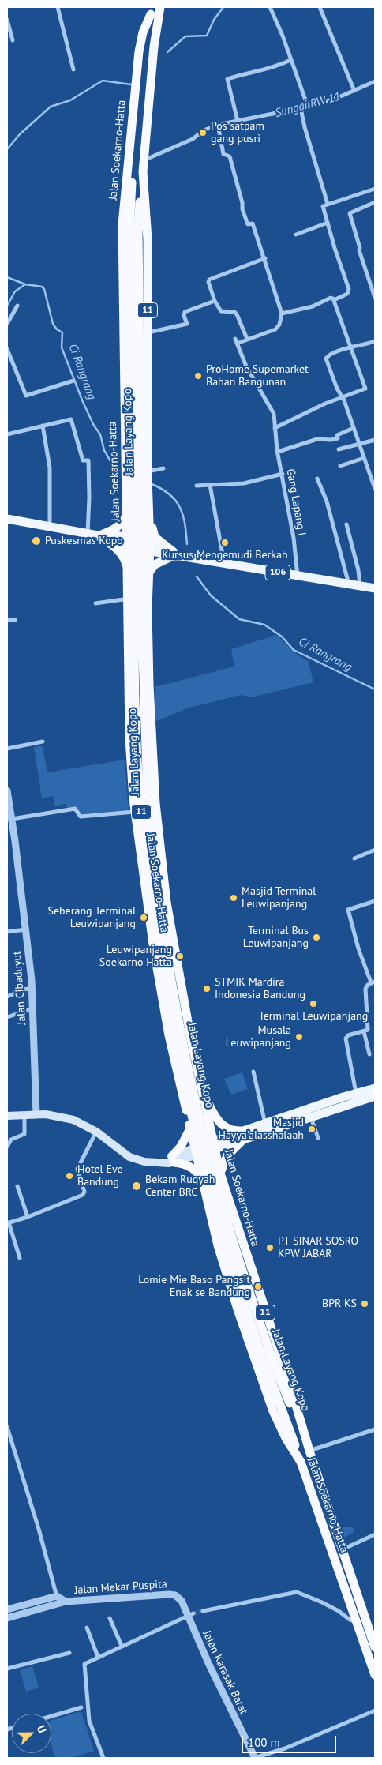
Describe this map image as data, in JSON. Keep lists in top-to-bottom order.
{
  "streets": {
    "highway": ["Jalan Soekarno-Hatta", "11", "Jalan Layang Kopo"],
    "main road": ["106"],
    "street": [
      "Gang Lapang I",
      "Jalan Cibaduyut",
      "Jalan Mekar Puspita",
      "Jalan Karasak Barat"
    ]
  },
  "crossings": [
    ["Jalan Soekarno-Hatta", "Jalan Layang Kopo"],
    ["Jalan Soekarno-Hatta", "106"],
    ["Gang Lapang I", "106"],
    ["Jalan Mekar Puspita", "Jalan Karasak Barat"]
  ],
  "water": ["Sungai RW 11", "Ci Rangrang"],
  "places": [
    "Pos satpam gang pusri",
    "ProHome Supemarket Bahan Bangunan",
    "Puskesmas Kopo",
    "Kursus Mengemudi Berkah",
    "Masjid Terminal Leuwipanjang",
    "Seberang Terminal Leuwipanjang",
    "Terminal Bus Leuwipanjang",
    "Leuwipanjang Soekarno Hatta",
    "STMIK Mardira Indonesia Bandung",
    "Terminal Leuwipanjang",
    "Musala Leuwipanjang",
    "Masjid Hayya'alasshalaah",
    "Hotel Eve Bandung",
    "Bekam Ruqyah Center BRC",
    "PT SINAR SOSRO KPW JABAR",
    "Lomie Mie Baso Pangsit Enak se Bandung",
    "BPR KS"
  ],
  "scale_bar": "100 m",
  "north": "top right"
}
